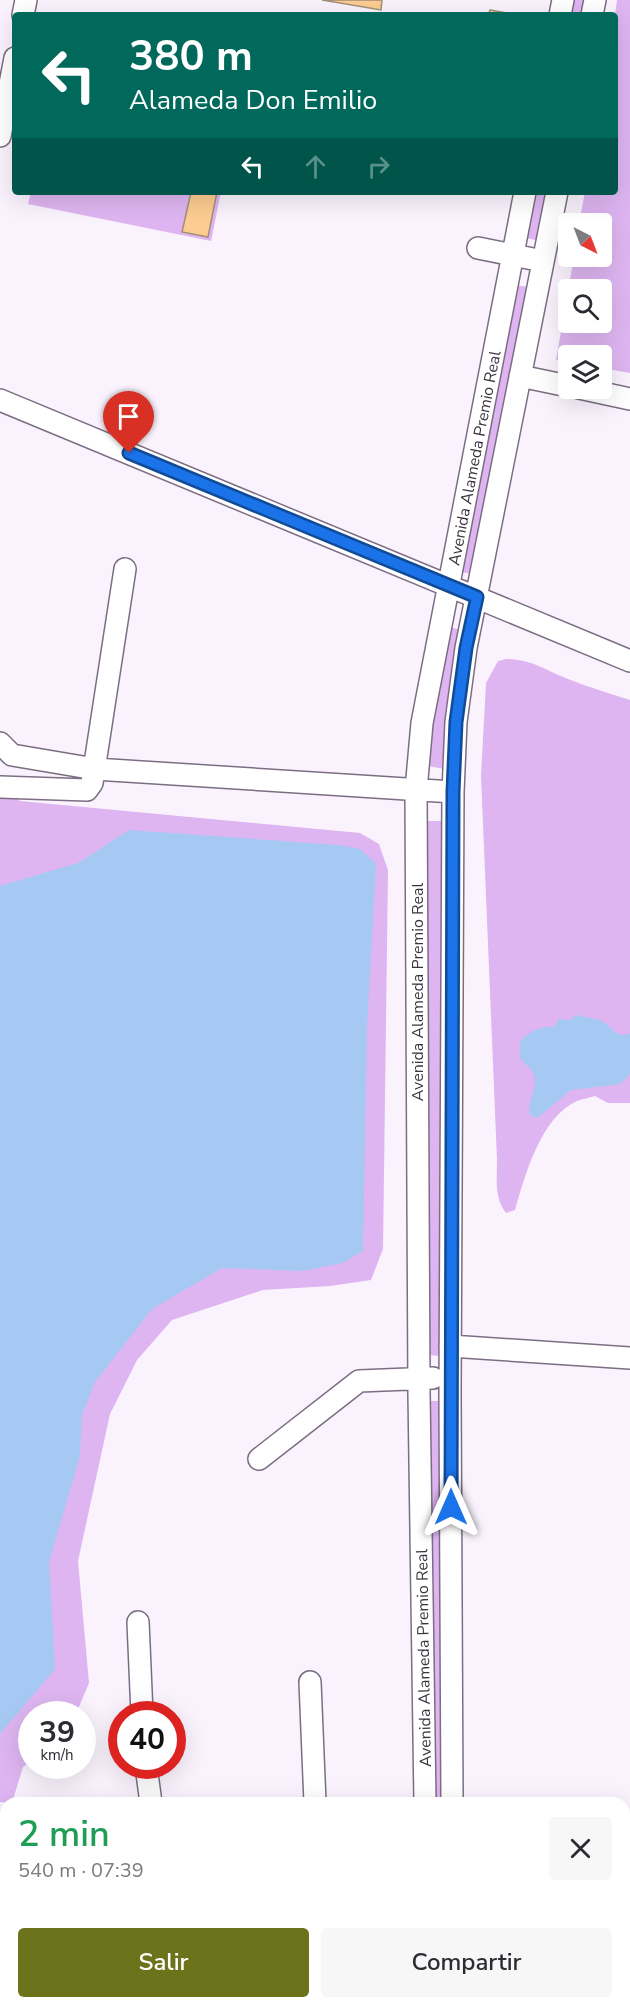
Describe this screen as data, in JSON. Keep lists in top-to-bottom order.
{
  "streets": {
    "street": ["Avenida Alameda Premio Real"]
  },
  "north": "bottom right",
  "page": {
    "turn": ["380 m", "Alameda Don Emilio"],
    "speed": "39 km/h",
    "limit": "40",
    "heading": ["2 min", "540 m · 07:39"],
    "buttons": ["Salir", "Compartir"]
  }
}
